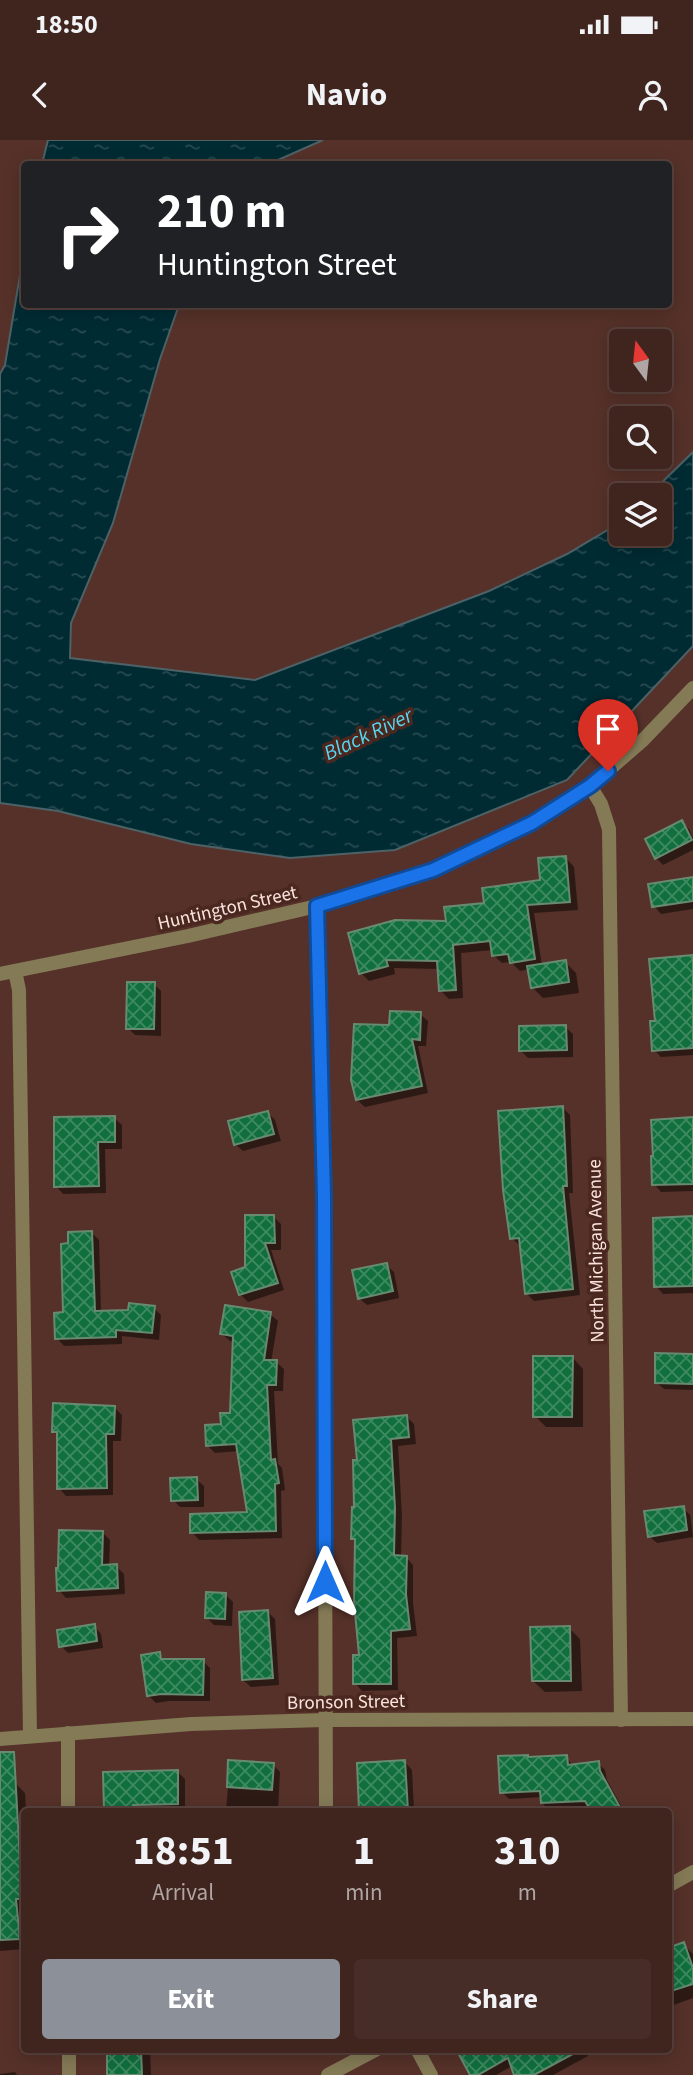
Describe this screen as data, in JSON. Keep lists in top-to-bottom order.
{
  "streets": {
    "street": ["Huntington Street", "North Michigan Avenue", "Bronson Street"]
  },
  "crossings": [
    ["Huntington Street", "North Michigan Avenue"],
    ["North Michigan Avenue", "Bronson Street"]
  ],
  "water": ["Black River"],
  "north": "top",
  "page": {
    "status": "18:50",
    "header": "Navio",
    "turn": ["210 m", "Huntington Street"],
    "eta": [
      "18:51",
      "Arrival",
      "1",
      "min",
      "310",
      "m"
    ],
    "buttons": ["Exit", "Share"]
  }
}
